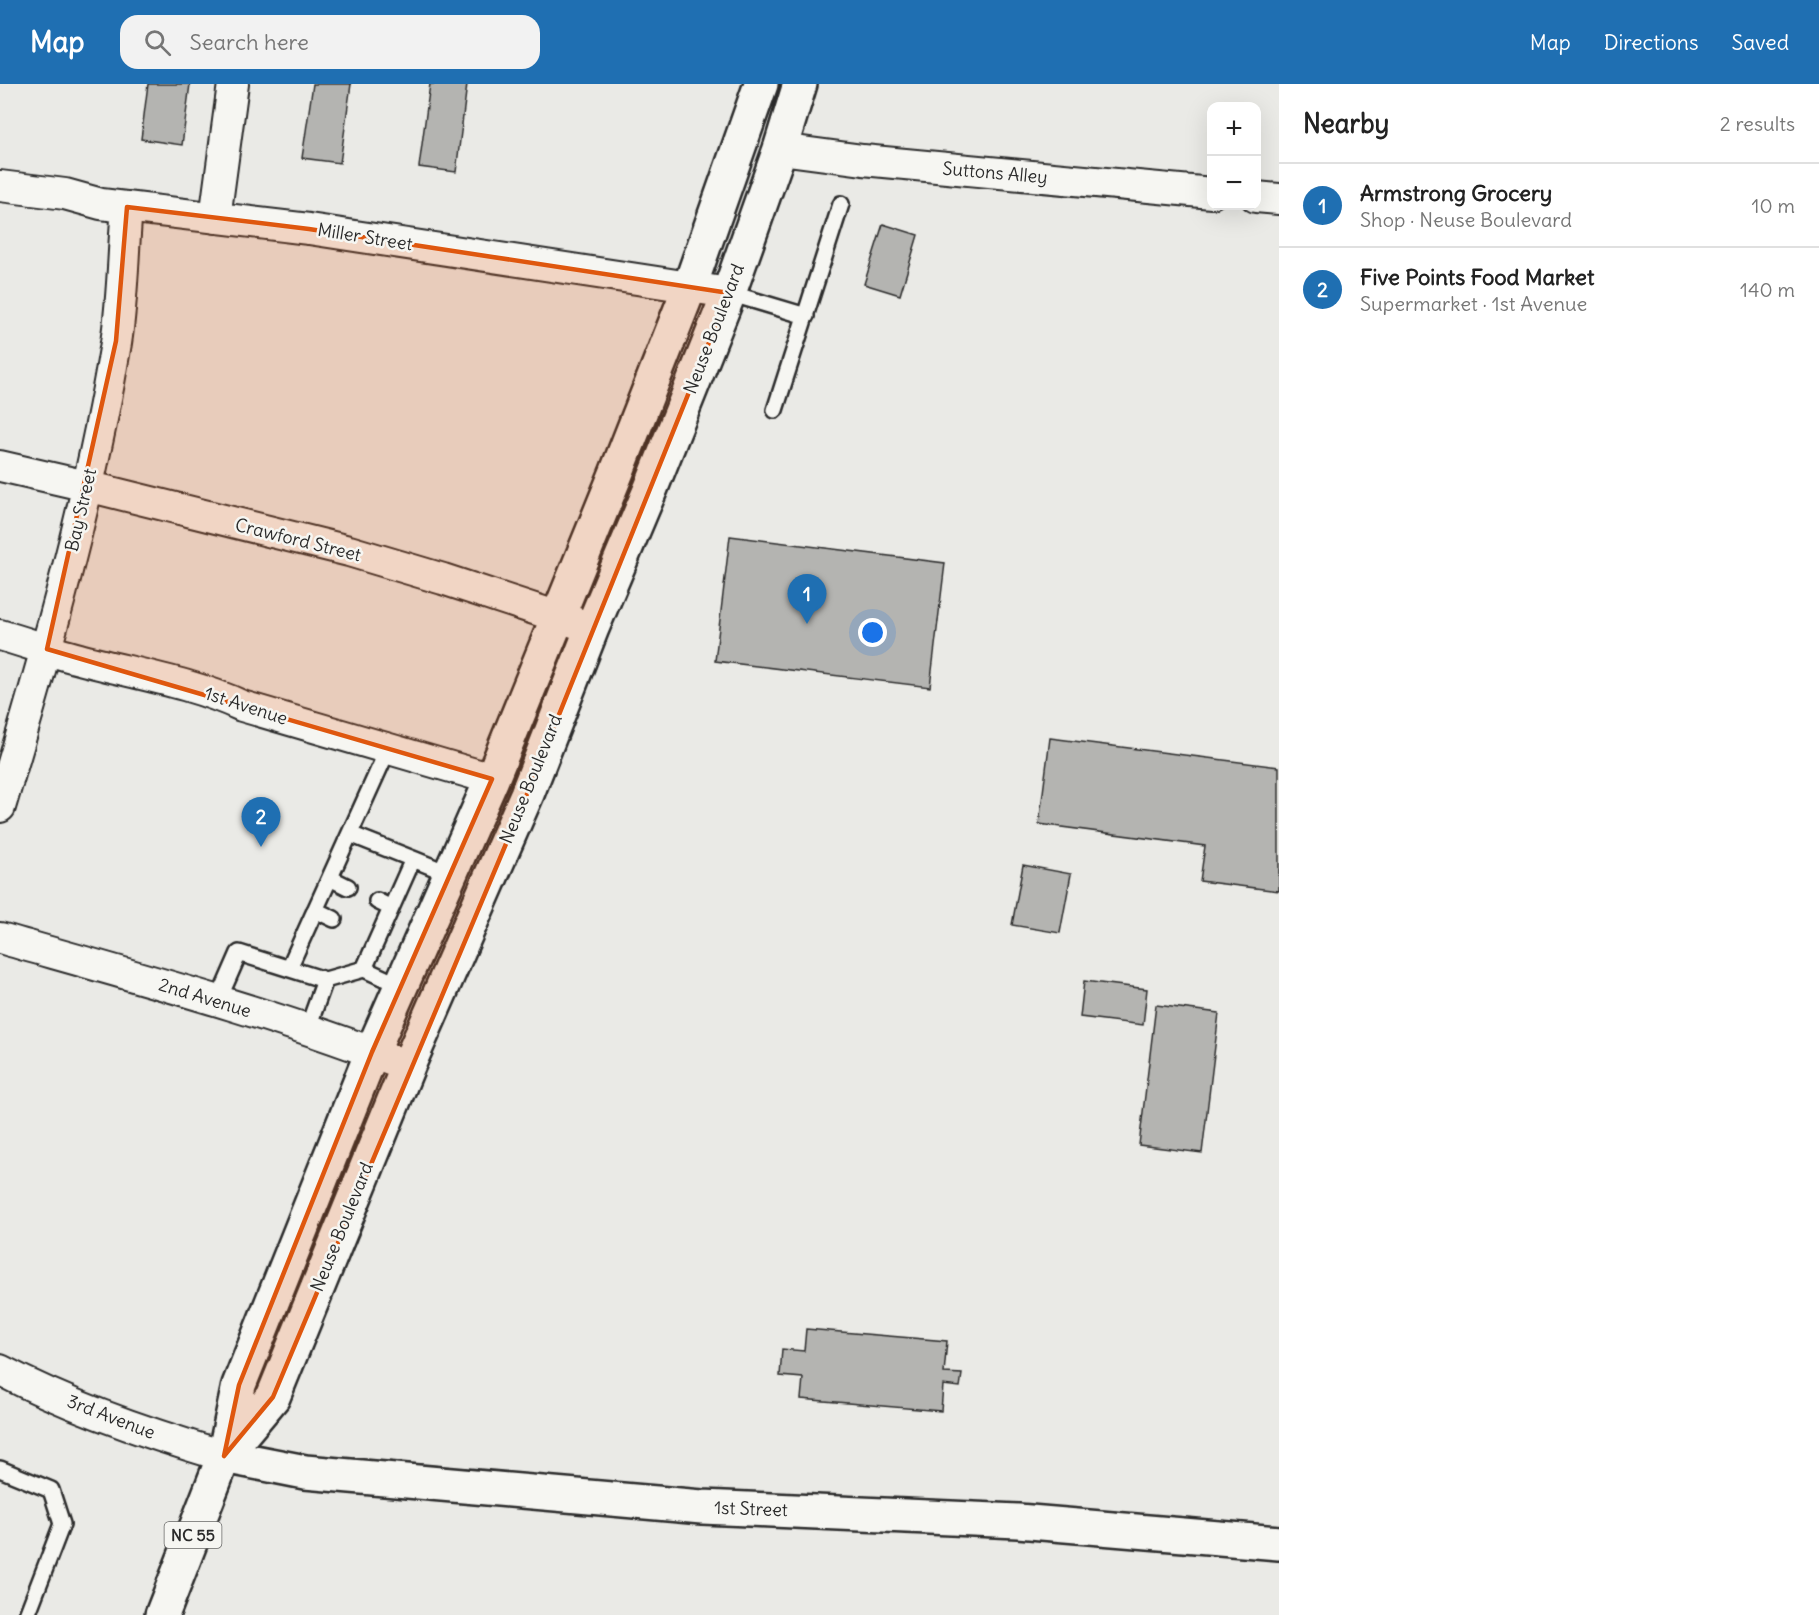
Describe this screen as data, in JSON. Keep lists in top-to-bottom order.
{
  "streets": {
    "main road": ["Neuse Boulevard", "1st Street", "NC 55"],
    "street": [
      "Suttons Alley",
      "Miller Street",
      "Bay Street",
      "Crawford Street",
      "1st Avenue",
      "2nd Avenue",
      "3rd Avenue"
    ]
  },
  "crossings": [
    ["Suttons Alley", "Neuse Boulevard"],
    ["Miller Street", "Neuse Boulevard"],
    ["Miller Street", "Bay Street"],
    ["Neuse Boulevard", "Crawford Street"],
    ["Neuse Boulevard", "1st Avenue"],
    ["Neuse Boulevard", "2nd Avenue"],
    ["Neuse Boulevard", "3rd Avenue"],
    ["Neuse Boulevard", "1st Street"],
    ["Bay Street", "Crawford Street"],
    ["Bay Street", "1st Avenue"],
    ["3rd Avenue", "1st Street"]
  ],
  "page": {
    "header": "Map",
    "search": "Search here",
    "nav": ["Map", "Directions", "Saved"],
    "heading": ["Nearby", "2 results"],
    "map_buttons": ["+", "−"],
    "list": [
      {
        "mark": "1",
        "name": "Armstrong Grocery",
        "note": "Shop · Neuse Boulevard",
        "value": "10 m"
      },
      {
        "mark": "2",
        "name": "Five Points Food Market",
        "note": "Supermarket · 1st Avenue",
        "value": "140 m"
      }
    ],
    "pins": ["1", "2"]
  }
}
